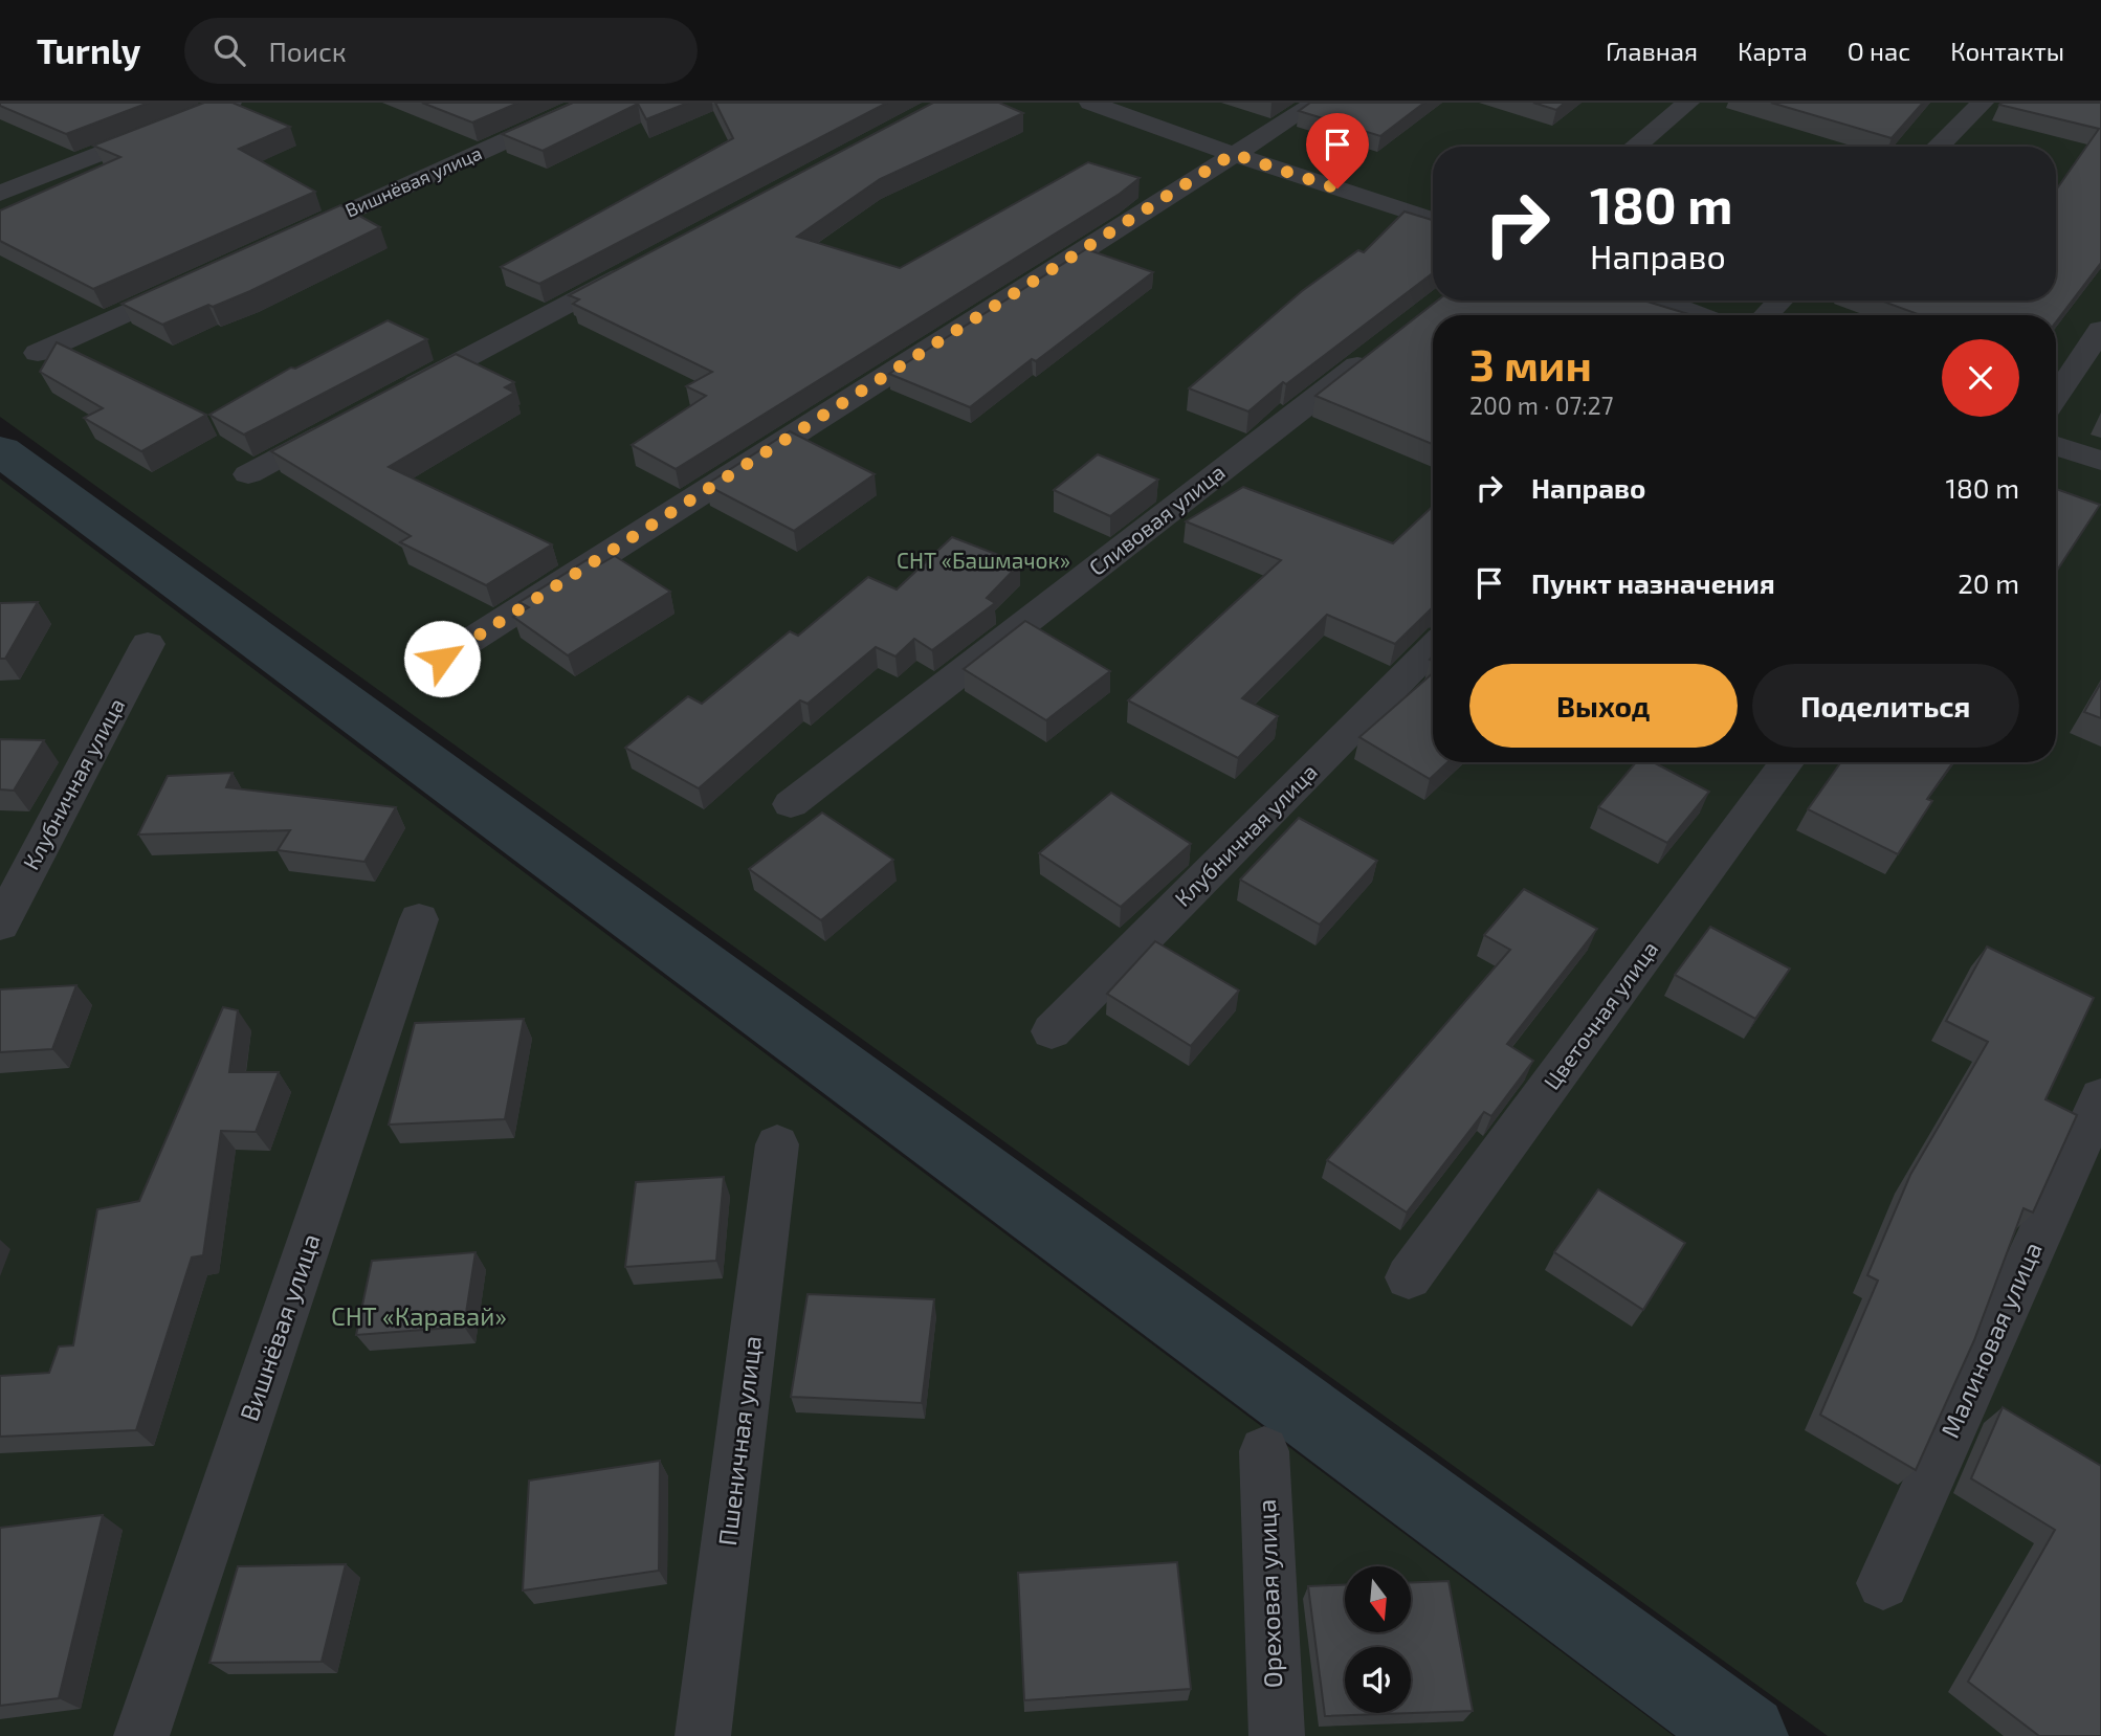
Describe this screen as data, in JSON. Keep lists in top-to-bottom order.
{
  "streets": {
    "street": [
      "Вишнёвая улица",
      "Сливовая улица",
      "Клубничная улица",
      "Цветочная улица",
      "Малиновая улица",
      "Пшеничная улица",
      "Ореховая улица"
    ]
  },
  "parks": ["СНТ «Башмачок»", "СНТ «Каравай»"],
  "north": "bottom",
  "page": {
    "header": "Turnly",
    "search": "Поиск",
    "nav": [
      "Главная",
      "Карта",
      "О нас",
      "Контакты"
    ],
    "turn": ["180 m", "Направо"],
    "heading": ["3 мин", "200 m · 07:27"],
    "list": [
      {
        "name": "Направо",
        "value": "180 m"
      },
      {
        "name": "Пункт назначения",
        "value": "20 m"
      }
    ],
    "buttons": ["Выход", "Поделиться"]
  }
}
